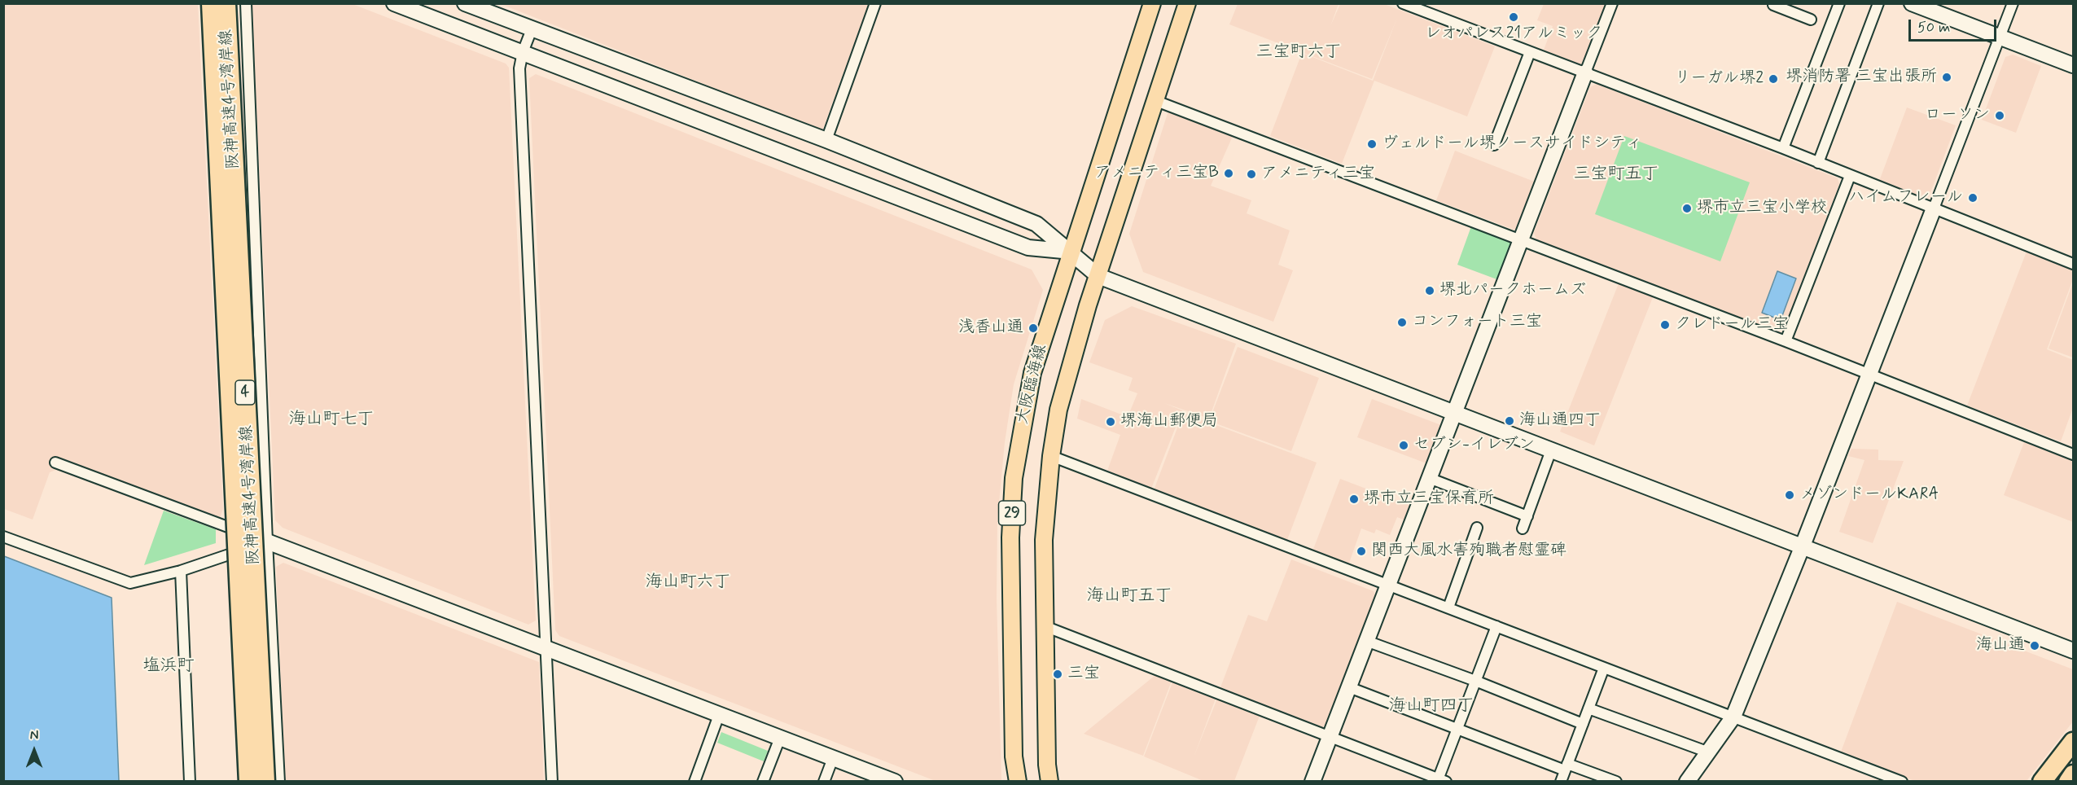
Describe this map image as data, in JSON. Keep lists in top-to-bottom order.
{
  "streets": {
    "highway": ["阪神高速4号湾岸線", "4"],
    "main road": ["大阪臨海線", "29"]
  },
  "districts": [
    "三宝町六丁",
    "三宝町五丁",
    "海山町七丁",
    "海山町六丁",
    "海山町五丁",
    "塩浜町",
    "海山町四丁"
  ],
  "places": [
    "レオパレス21アルミック",
    "堺消防署 三宝出張所",
    "リーガル堺2",
    "ローソン",
    "ヴェルドール堺ノースサイドシティ",
    "アメニティ三宝B",
    "アメニティ三宝",
    "ハイムフレール",
    "堺市立三宝小学校",
    "堺北パークホームズ",
    "コンフォート三宝",
    "クレドール三宝",
    "浅香山通",
    "海山通四丁",
    "堺海山郵便局",
    "セブン-イレブン",
    "メゾンドールKARA",
    "堺市立三宝保育所",
    "関西大風水害殉職者慰霊碑",
    "海山通",
    "三宝"
  ],
  "scale_bar": "50 m",
  "north": "top"
}
